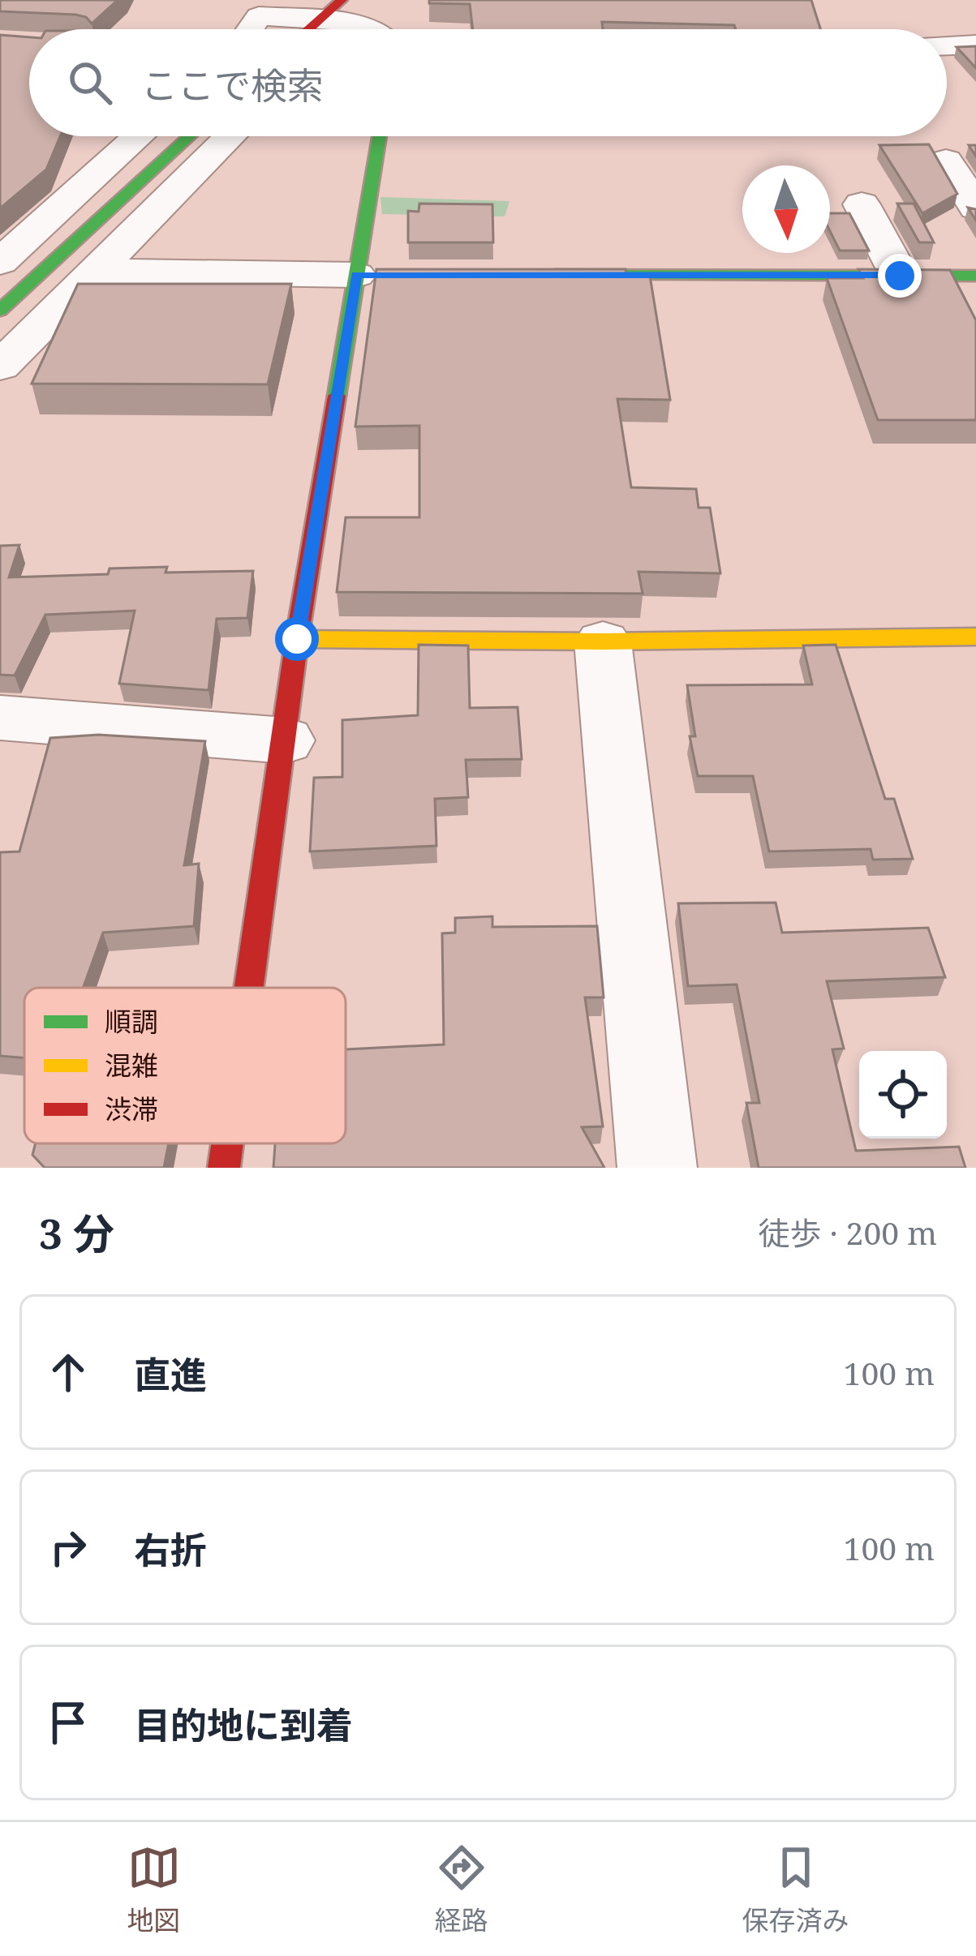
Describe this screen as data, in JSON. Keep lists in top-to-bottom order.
{
  "legend": ["順調", "混雑", "渋滞"],
  "north": "bottom",
  "page": {
    "search": "ここで検索",
    "heading": ["3 分", "徒歩 · 200 m"],
    "list": [
      ["直進", "100 m"],
      ["右折", "100 m"],
      "目的地に到着"
    ],
    "nav": ["地図", "経路", "保存済み"]
  }
}
